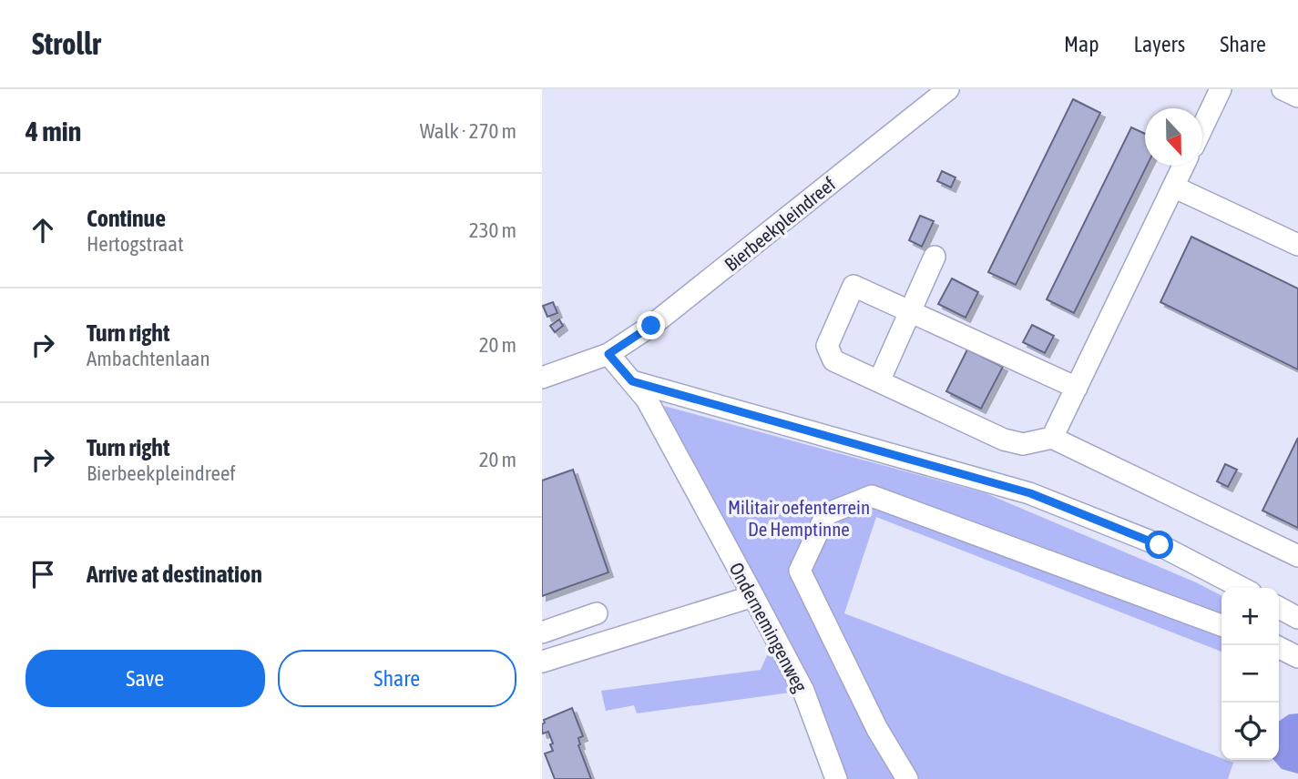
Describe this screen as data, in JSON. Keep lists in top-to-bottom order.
{
  "streets": {
    "street": ["Bierbeekpleindreef", "Ondernemingenweg"]
  },
  "crossings": [
    ["Bierbeekpleindreef", "Ondernemingenweg"]
  ],
  "parks": ["Militair oefenterrein De Hemptinne"],
  "north": "bottom",
  "page": {
    "header": "Strollr",
    "nav": ["Map", "Layers", "Share"],
    "heading": ["4 min", "Walk · 270 m"],
    "list": [
      ["Continue", "Hertogstraat", "230 m"],
      ["Turn right", "Ambachtenlaan", "20 m"],
      ["Turn right", "Bierbeekpleindreef", "20 m"],
      "Arrive at destination"
    ],
    "map_buttons": ["+", "−"],
    "buttons": ["Save", "Share"]
  }
}
